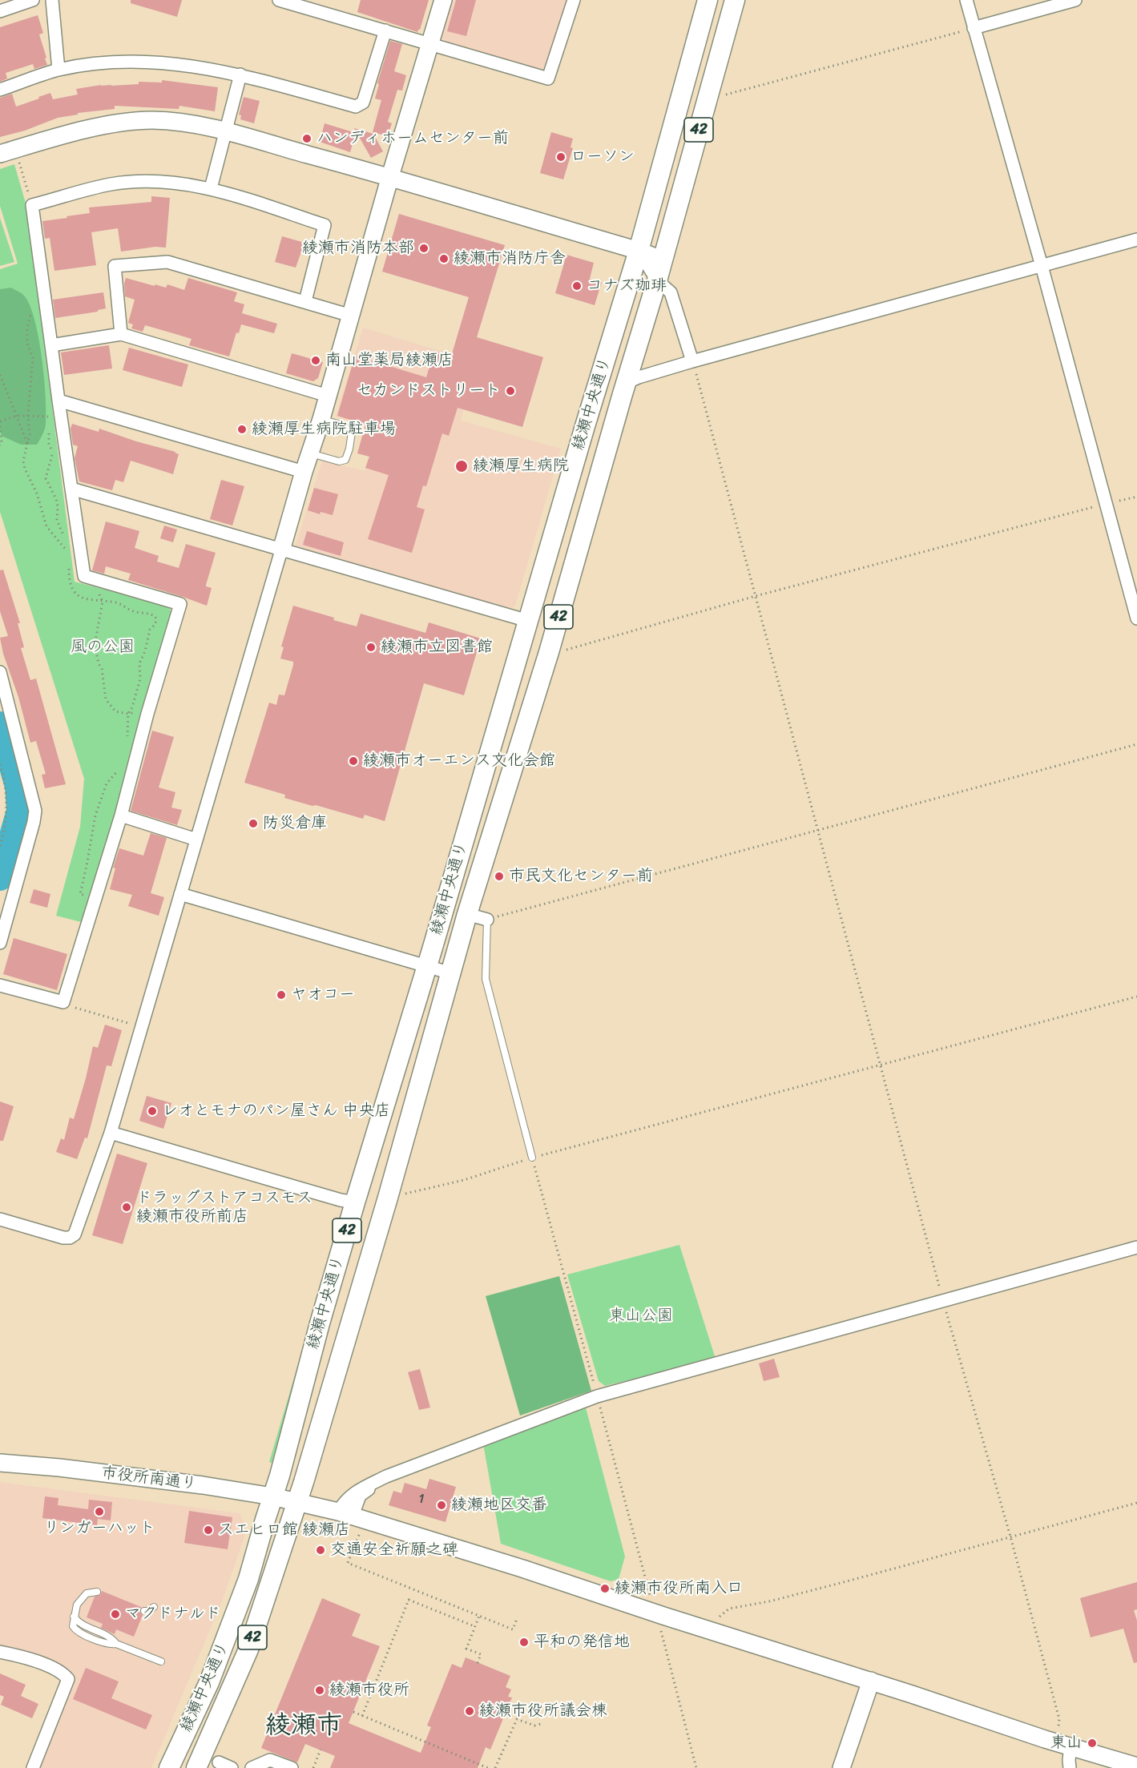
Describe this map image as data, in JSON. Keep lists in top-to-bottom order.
{
  "streets": {
    "main road": ["42", "綾瀬中央通り"],
    "street": ["市役所南通り"]
  },
  "crossings": [
    ["綾瀬中央通り", "市役所南通り"]
  ],
  "districts": ["綾瀬市"],
  "parks": ["風の公園", "東山公園"],
  "places": [
    "ハンディホームセンター前",
    "ローソン",
    "綾瀬市消防本部",
    "綾瀬市消防庁舎",
    "コナズ珈琲",
    "南山堂薬局綾瀬店",
    "セカンドストリート",
    "綾瀬厚生病院駐車場",
    "綾瀬厚生病院",
    "綾瀬市立図書館",
    "綾瀬市オーエンス文化会館",
    "防災倉庫",
    "市民文化センター前",
    "ヤオコー",
    "レオとモナのパン屋さん 中央店",
    "ドラッグストアコスモス 綾瀬市役所前店",
    "綾瀬地区交番",
    "リンガーハット",
    "スエヒロ館 綾瀬店",
    "交通安全祈願之碑",
    "綾瀬市役所南入口",
    "マクドナルド",
    "平和の発信地",
    "綾瀬市役所",
    "綾瀬市役所議会棟",
    "東山"
  ],
  "house_numbers": ["1"]
}
